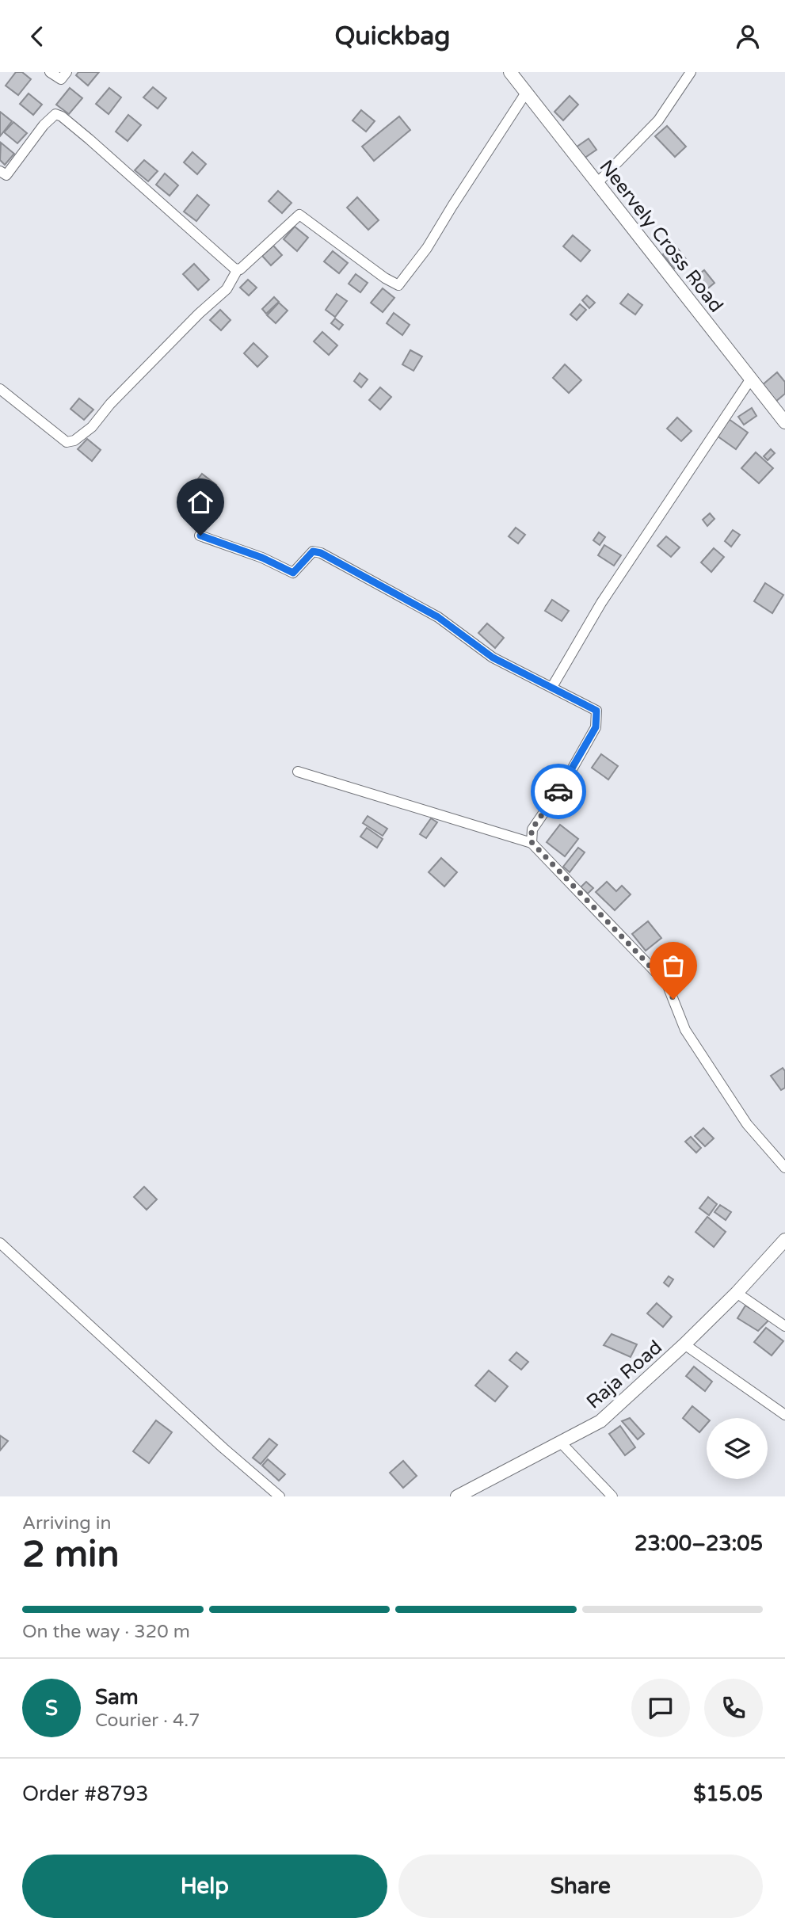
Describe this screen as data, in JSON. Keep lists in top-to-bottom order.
{
  "streets": {
    "street": ["Neervely Cross Road", "Raja Road"]
  },
  "page": {
    "header": "Quickbag",
    "heading": ["2 min", "Arriving in", "23:00–23:05"],
    "panel": [
      "Sam",
      "Courier · 4.7",
      "Order #8793",
      "$15.05"
    ],
    "bar": "On the way · 320 m",
    "round": "S",
    "buttons": ["Help", "Share"]
  }
}
